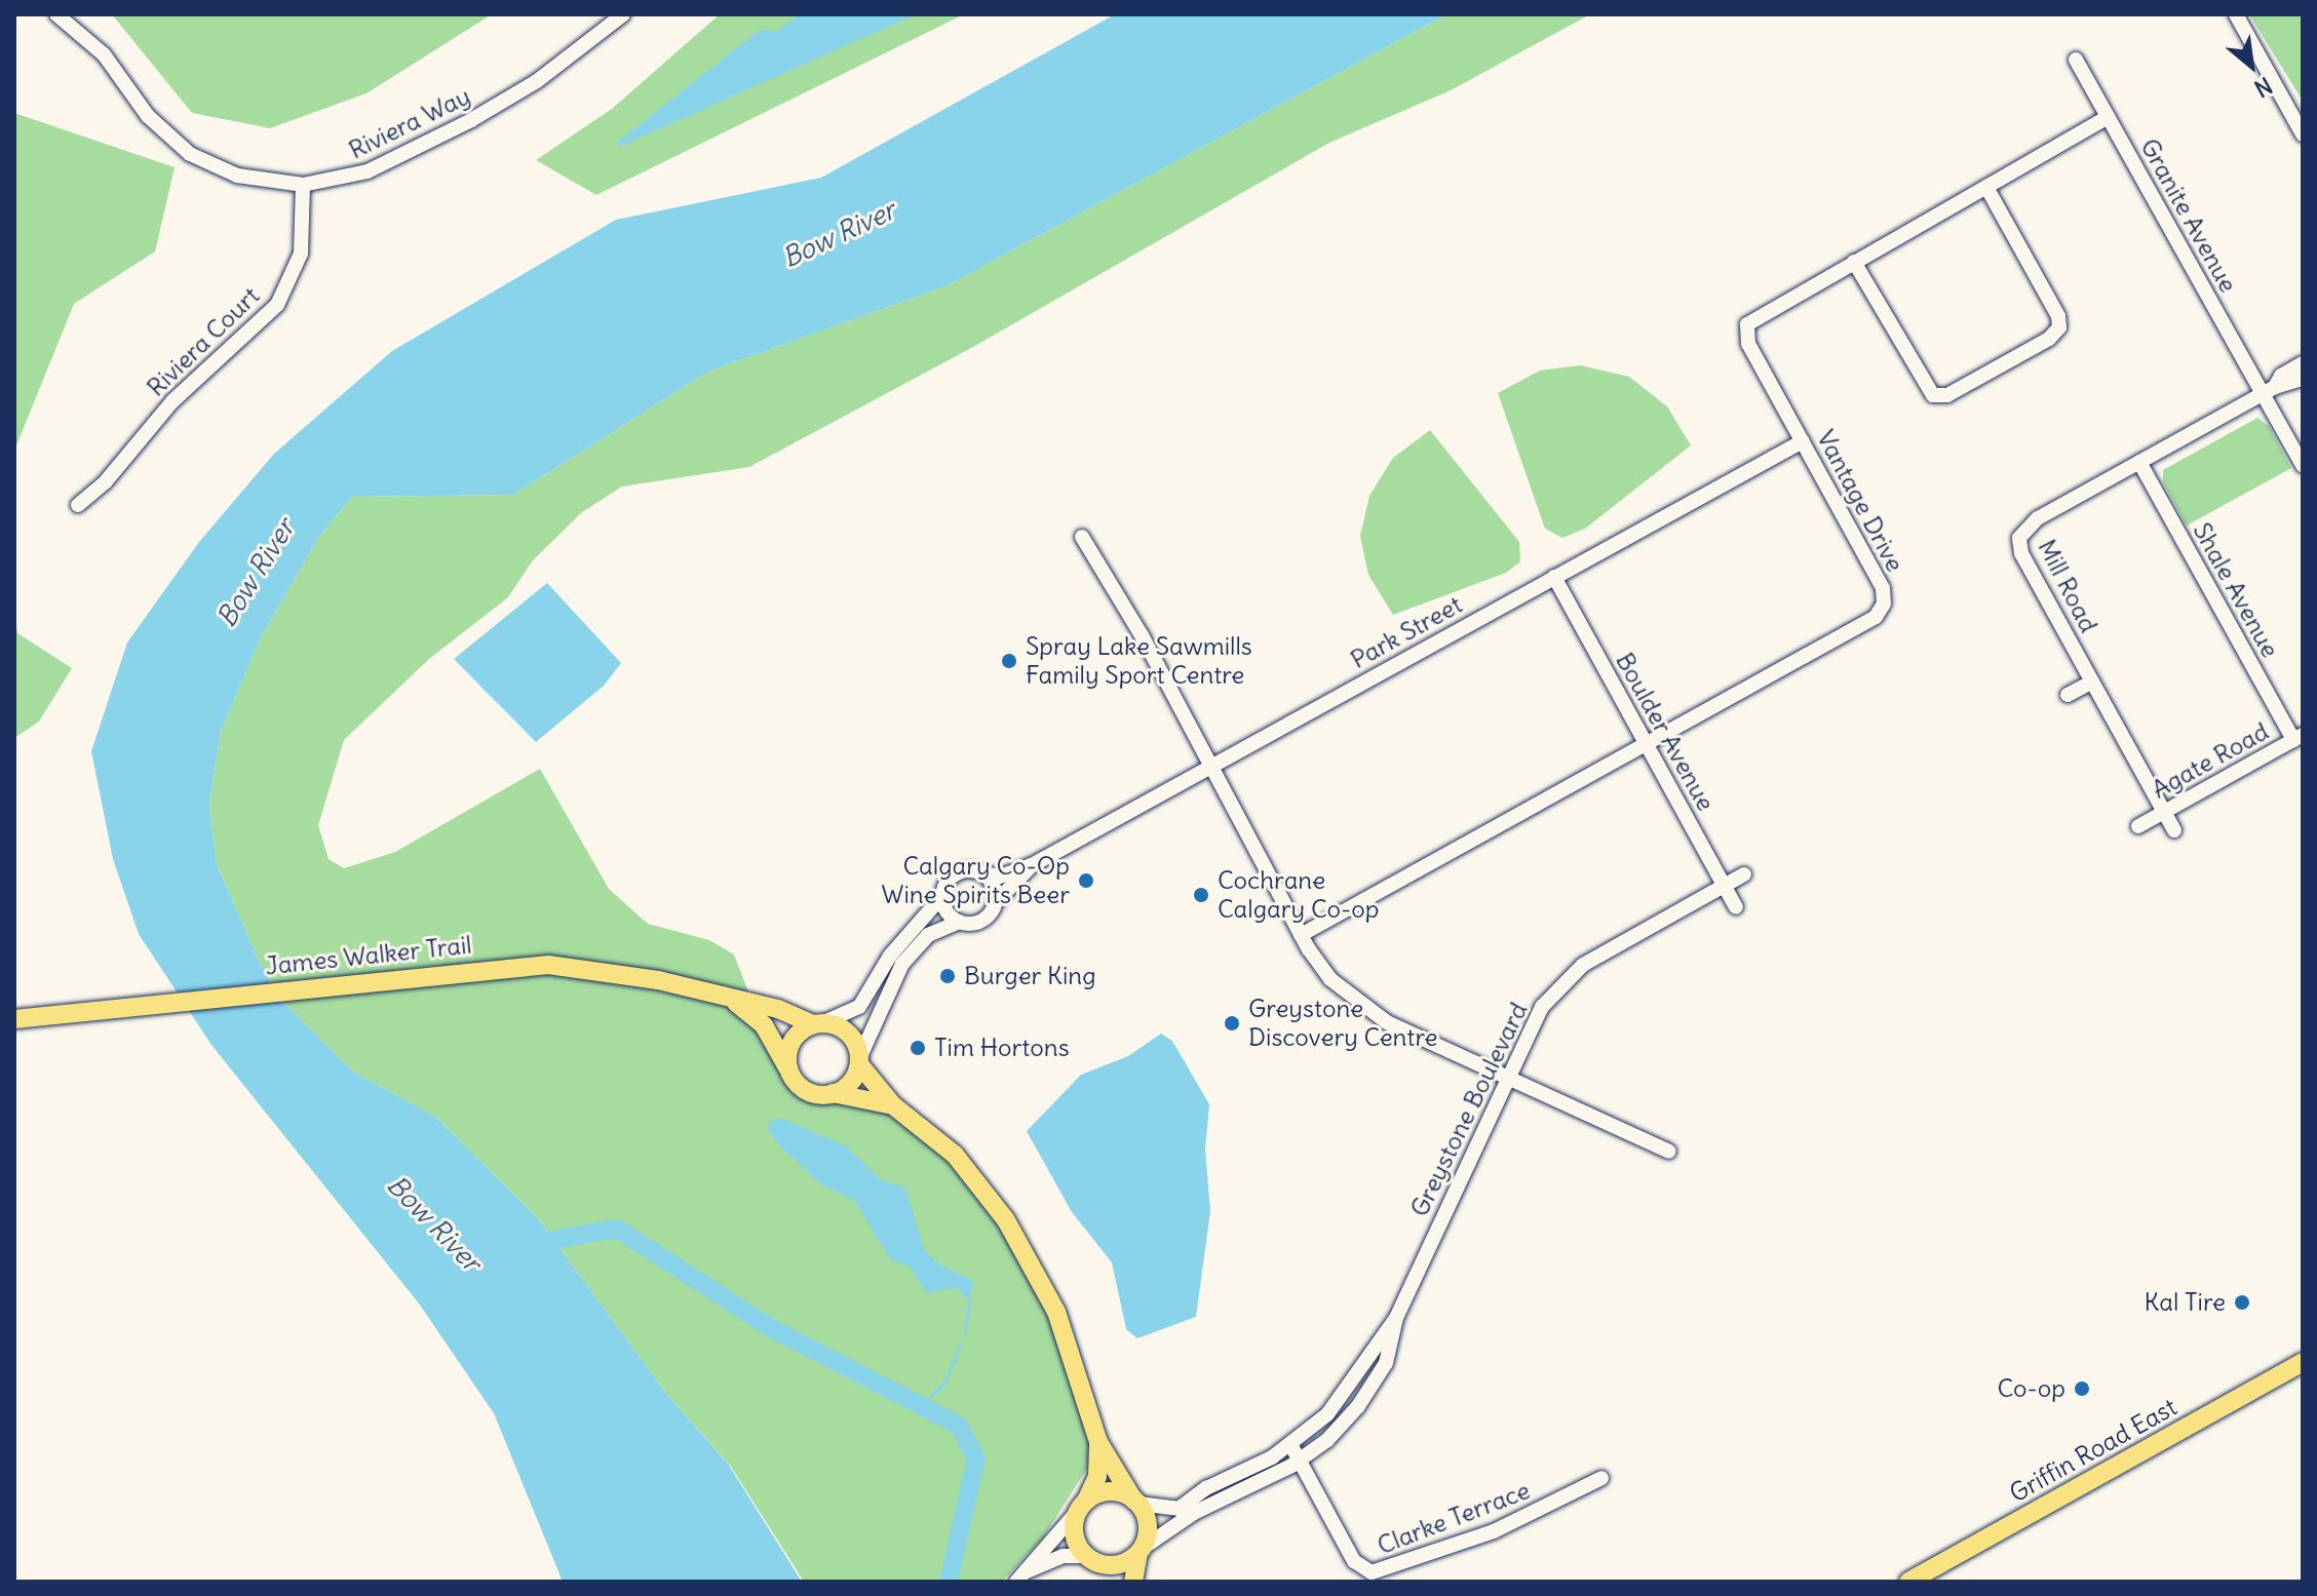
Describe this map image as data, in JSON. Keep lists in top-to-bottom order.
{
  "streets": {
    "main road": ["James Walker Trail", "Griffin Road East"],
    "street": [
      "Riviera Way",
      "Granite Avenue",
      "Riviera Court",
      "Vantage Drive",
      "Mill Road",
      "Shale Avenue",
      "Park Street",
      "Boulder Avenue",
      "Agate Road",
      "Greystone Boulevard",
      "Clarke Terrace"
    ]
  },
  "crossings": [
    ["Riviera Way", "Riviera Court"],
    ["Granite Avenue", "Vantage Drive"],
    ["Granite Avenue", "Mill Road"],
    ["Vantage Drive", "Park Street"],
    ["Vantage Drive", "Boulder Avenue"],
    ["Mill Road", "Shale Avenue"],
    ["Mill Road", "Agate Road"],
    ["Shale Avenue", "Agate Road"],
    ["Park Street", "Boulder Avenue"],
    ["Boulder Avenue", "Greystone Boulevard"],
    ["Greystone Boulevard", "Clarke Terrace"]
  ],
  "water": ["Bow River"],
  "places": [
    "Spray Lake Sawmills Family Sport Centre",
    "Calgary Co-Op Wine Spirits Beer",
    "Cochrane Calgary Co-op",
    "Burger King",
    "Greystone Discovery Centre",
    "Tim Hortons",
    "Kal Tire",
    "Co-op"
  ],
  "north": "bottom right"
}
